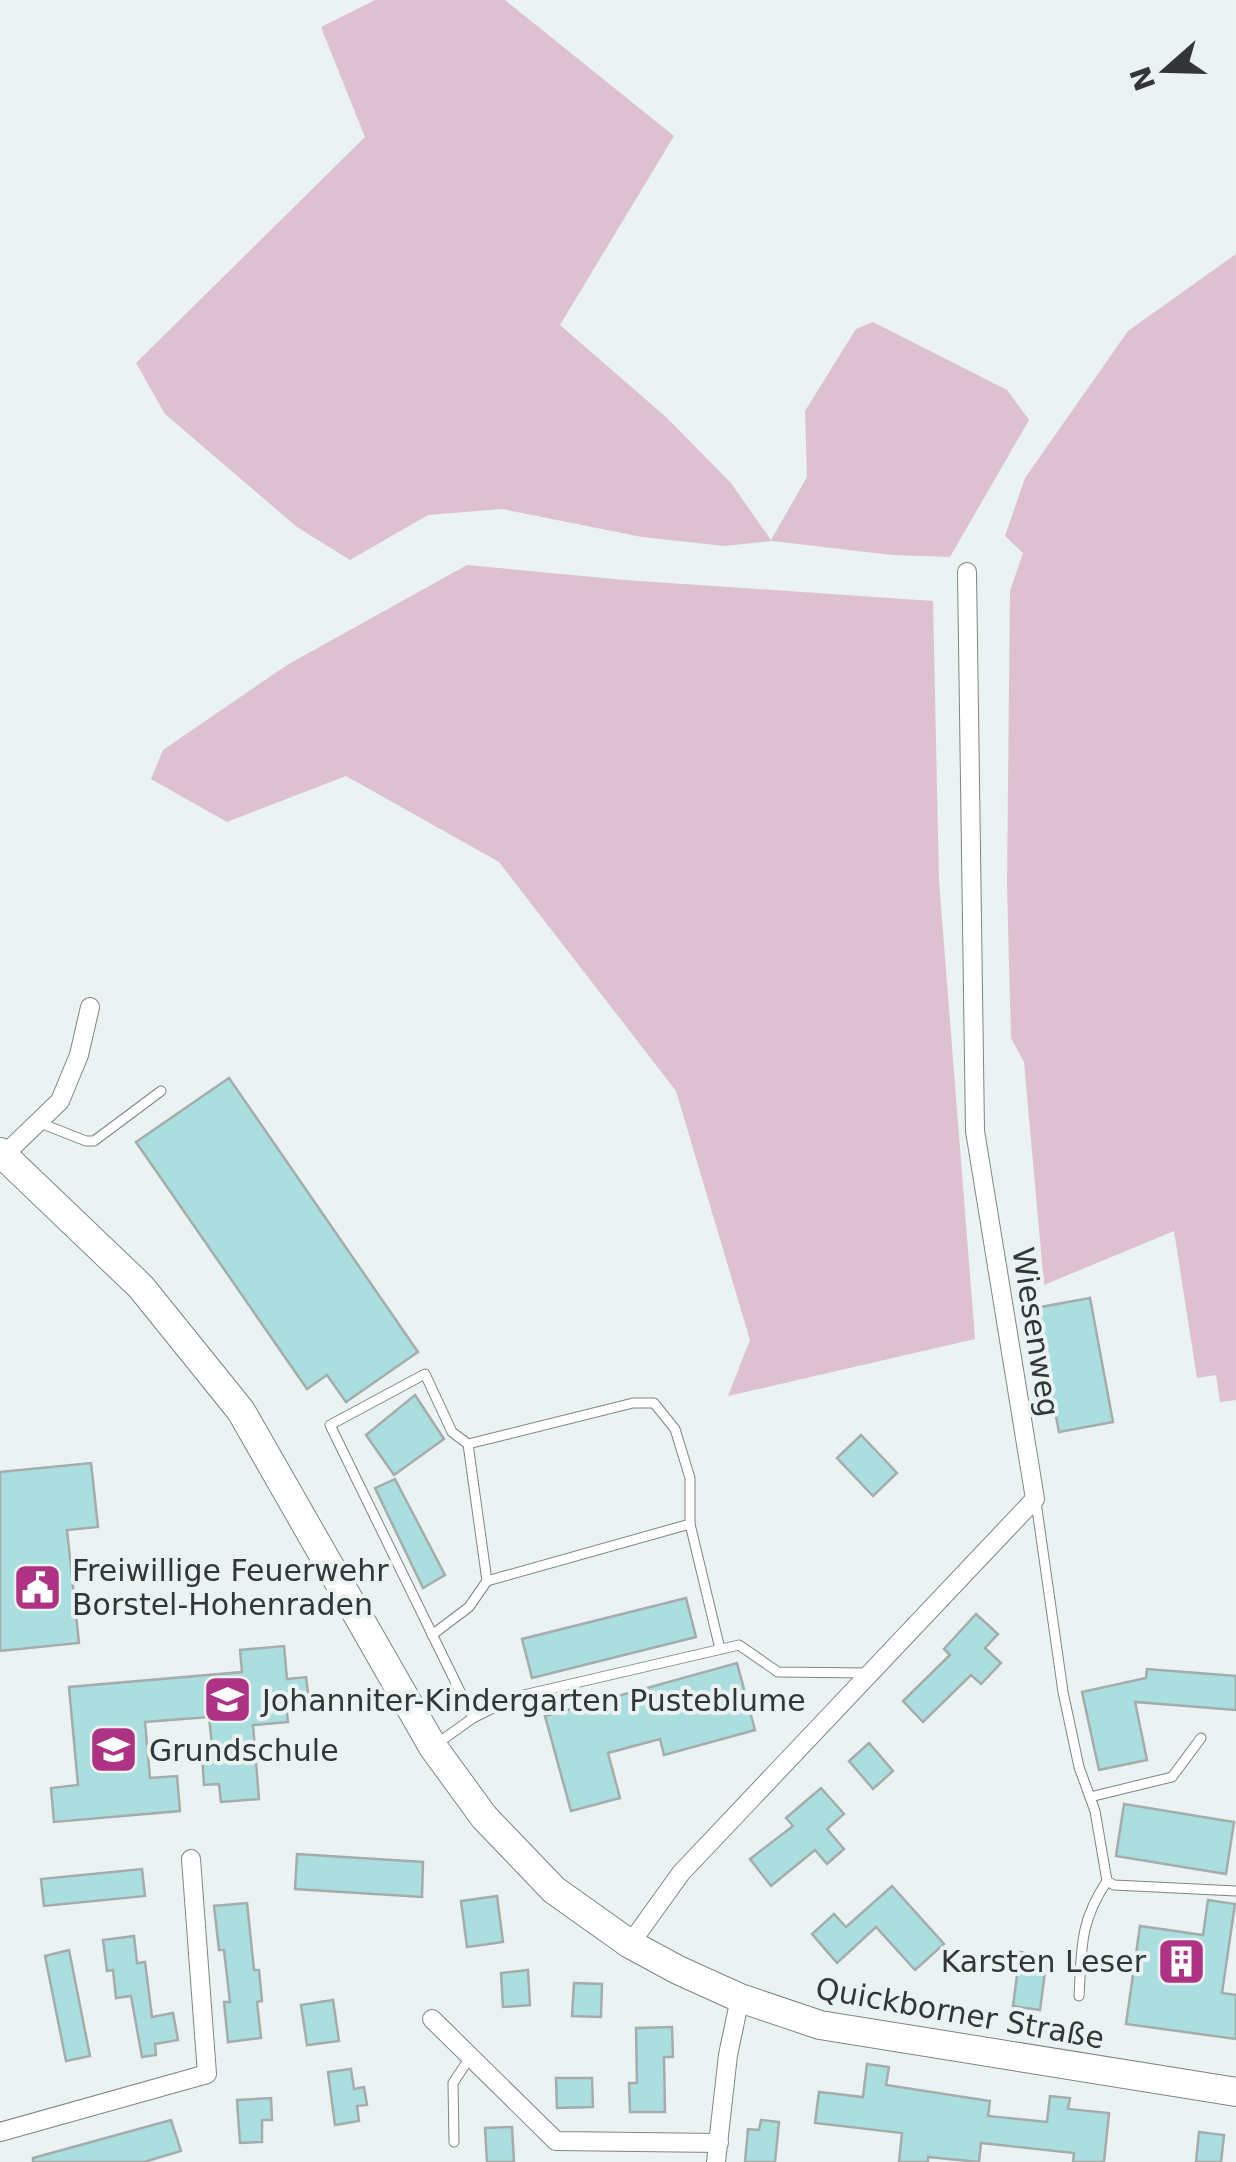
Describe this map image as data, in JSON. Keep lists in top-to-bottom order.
{
  "streets": {
    "main road": ["Quickborner Straße"],
    "street": ["Wiesenweg"]
  },
  "places": {
    "public building": ["Freiwillige Feuerwehr Borstel-Hohenraden"],
    "school or university": ["Johanniter-Kindergarten Pusteblume", "Grundschule"],
    "building": ["Karsten Leser"]
  },
  "north": "left"
}
